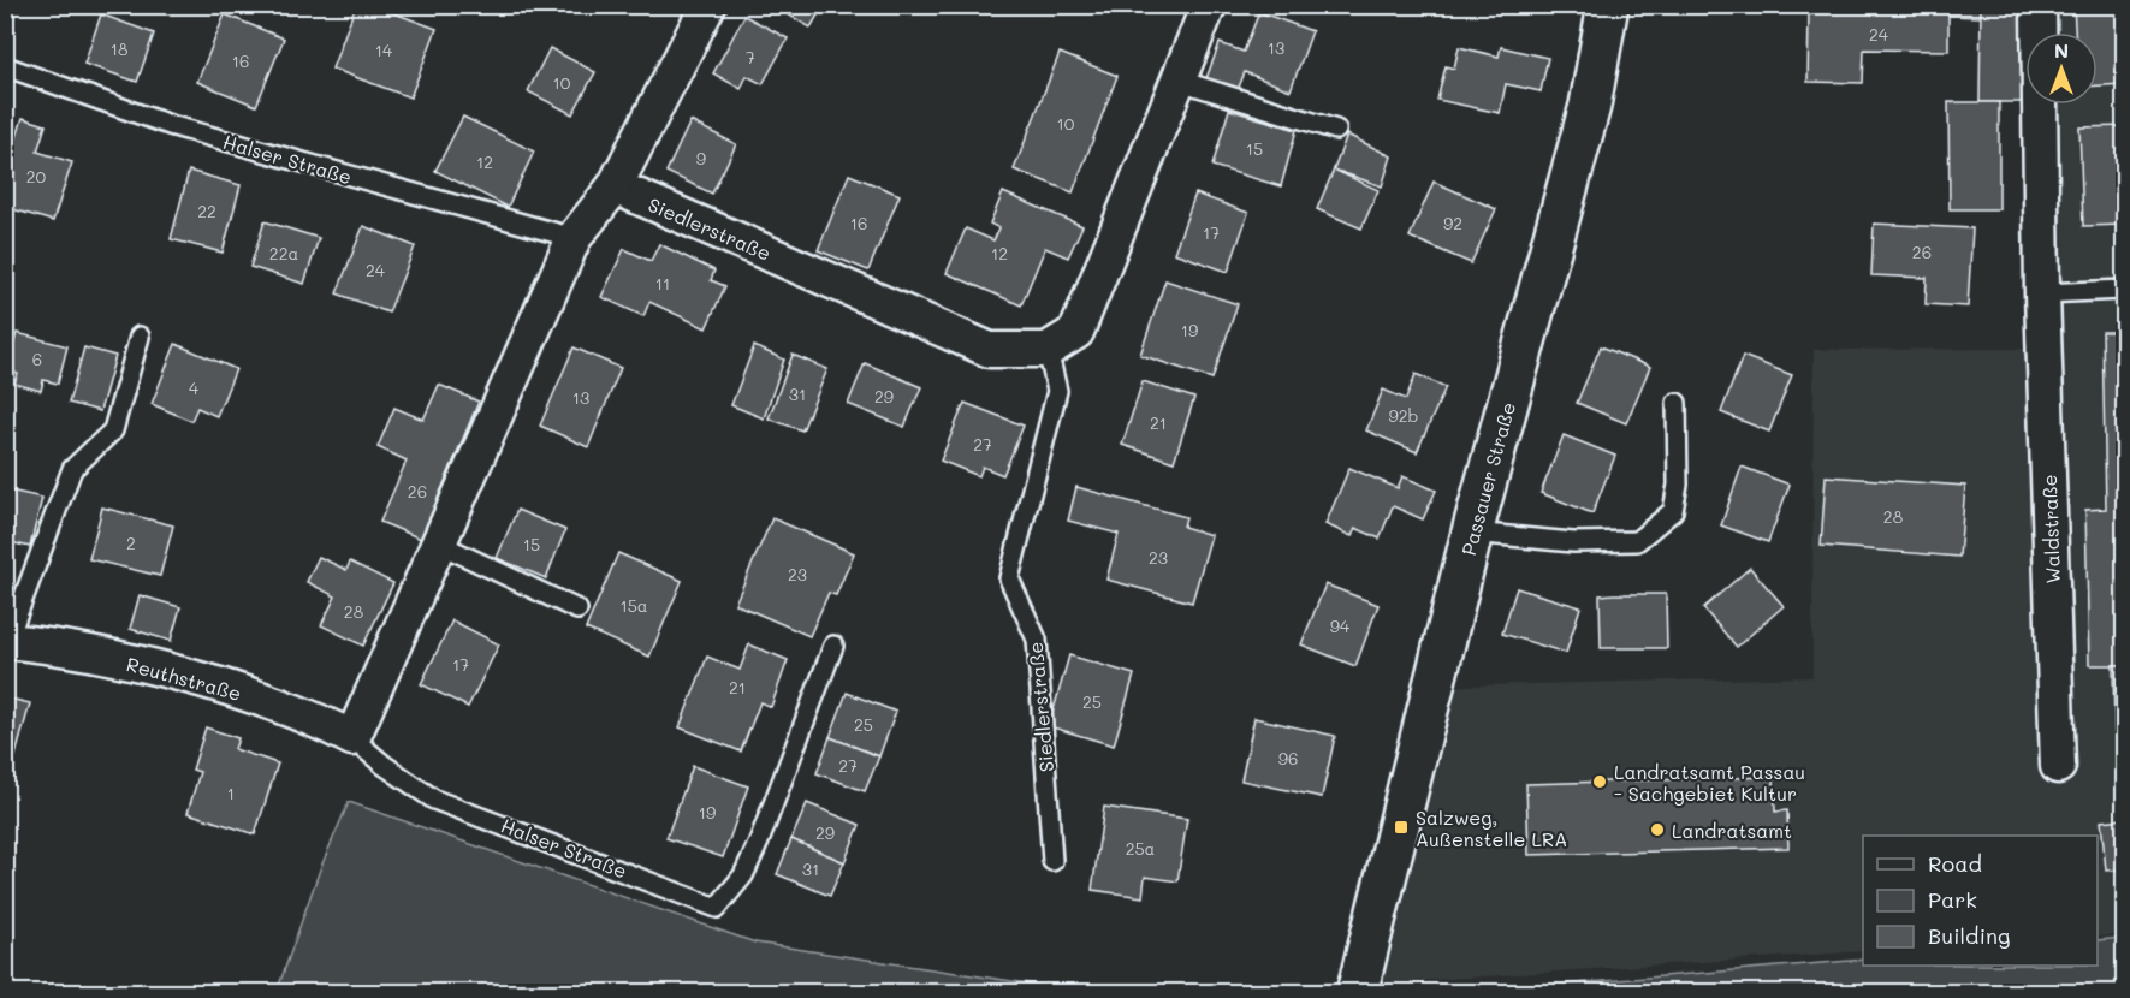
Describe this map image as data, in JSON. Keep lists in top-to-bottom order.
{
  "streets": {
    "street": [
      "Siedlerstraße",
      "Passauer Straße",
      "Waldstraße",
      "Reuthstraße"
    ],
    "lane": ["Halser Straße"]
  },
  "crossings": [
    ["Halser Straße", "Reuthstraße"]
  ],
  "places": {
    "other": ["Landratsamt Passau - Sachgebiet Kultur", "Landratsamt"],
    "transit": ["Salzweg, Außenstelle LRA"]
  },
  "house_numbers": [
    "24",
    "13",
    "18",
    "14",
    "7",
    "16",
    "10",
    "10",
    "15",
    "9",
    "12",
    "20",
    "22",
    "16",
    "92",
    "17",
    "26",
    "22a",
    "12",
    "24",
    "11",
    "19",
    "6",
    "4",
    "31",
    "29",
    "13",
    "92b",
    "21",
    "27",
    "26",
    "28",
    "2",
    "15",
    "23",
    "23",
    "15a",
    "28",
    "94",
    "17",
    "21",
    "25",
    "25",
    "96",
    "27",
    "1",
    "19",
    "29",
    "25a",
    "31"
  ],
  "legend": ["Road", "Park", "Building"],
  "north": "top"
}
